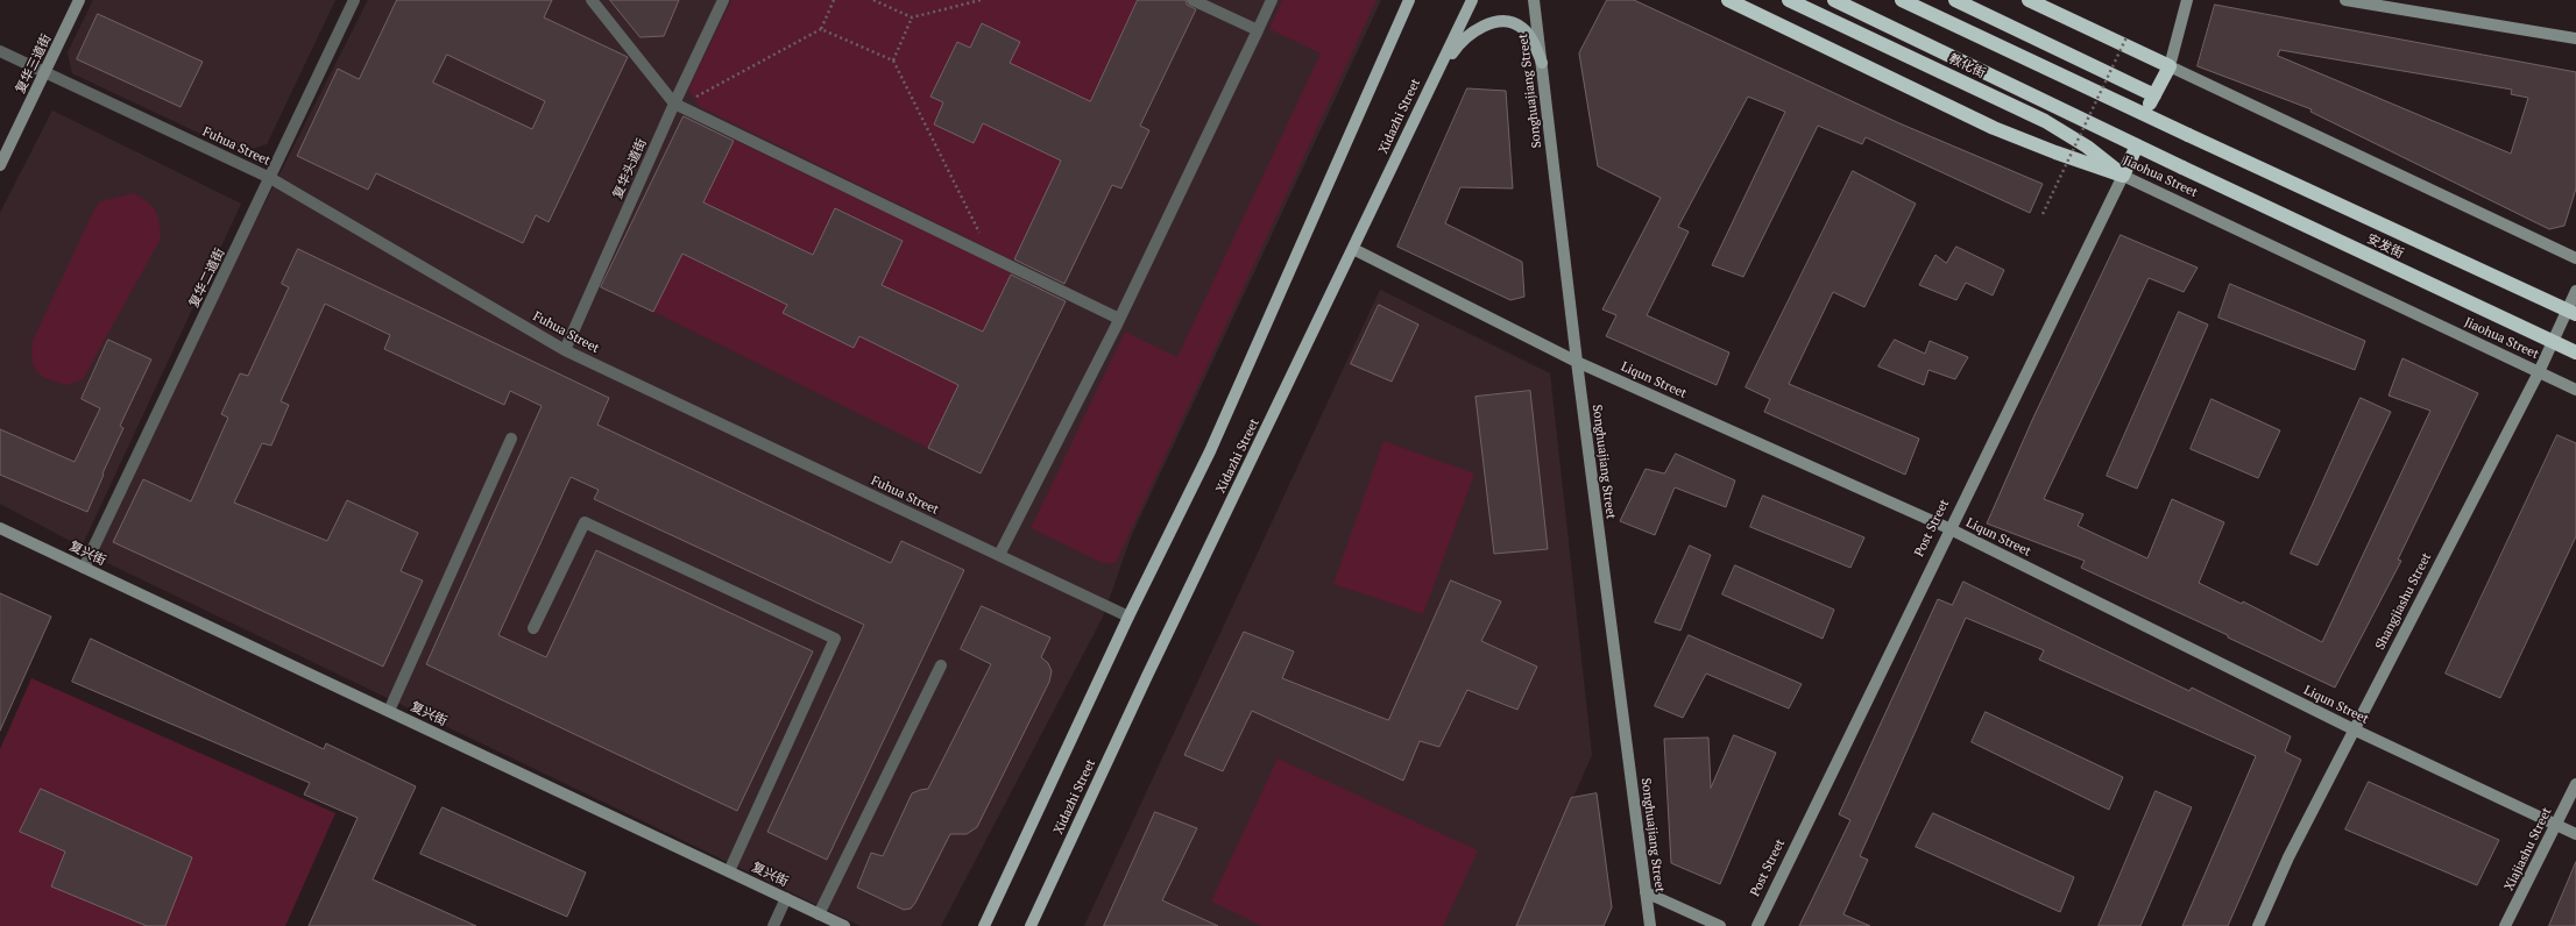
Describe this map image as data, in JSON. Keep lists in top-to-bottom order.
{
  "streets": {
    "highway": [
      "教化街",
      "Jiaohua Street",
      "安发街",
      "Post Street"
    ],
    "main road": ["Xidazhi Street"],
    "street": [
      "复华三道街",
      "Songhuajiang Street",
      "Fuhua Street",
      "复华头道街",
      "复华二道街",
      "Liqun Street",
      "复兴街",
      "Shangjiashu Street",
      "Xiajiashu Street"
    ]
  },
  "crossings": [
    ["复华三道街", "Fuhua Street"],
    ["教化街", "Jiaohua Street"],
    ["教化街", "Post Street"],
    ["Songhuajiang Street", "Liqun Street"],
    ["Xidazhi Street", "Liqun Street"],
    ["Fuhua Street", "复华头道街"],
    ["Fuhua Street", "复华二道街"],
    ["Jiaohua Street", "安发街"],
    ["Jiaohua Street", "Post Street"],
    ["Jiaohua Street", "Shangjiashu Street"],
    ["复华二道街", "复兴街"],
    ["Liqun Street", "Post Street"],
    ["Liqun Street", "Shangjiashu Street"],
    ["Liqun Street", "Xiajiashu Street"]
  ]
}
